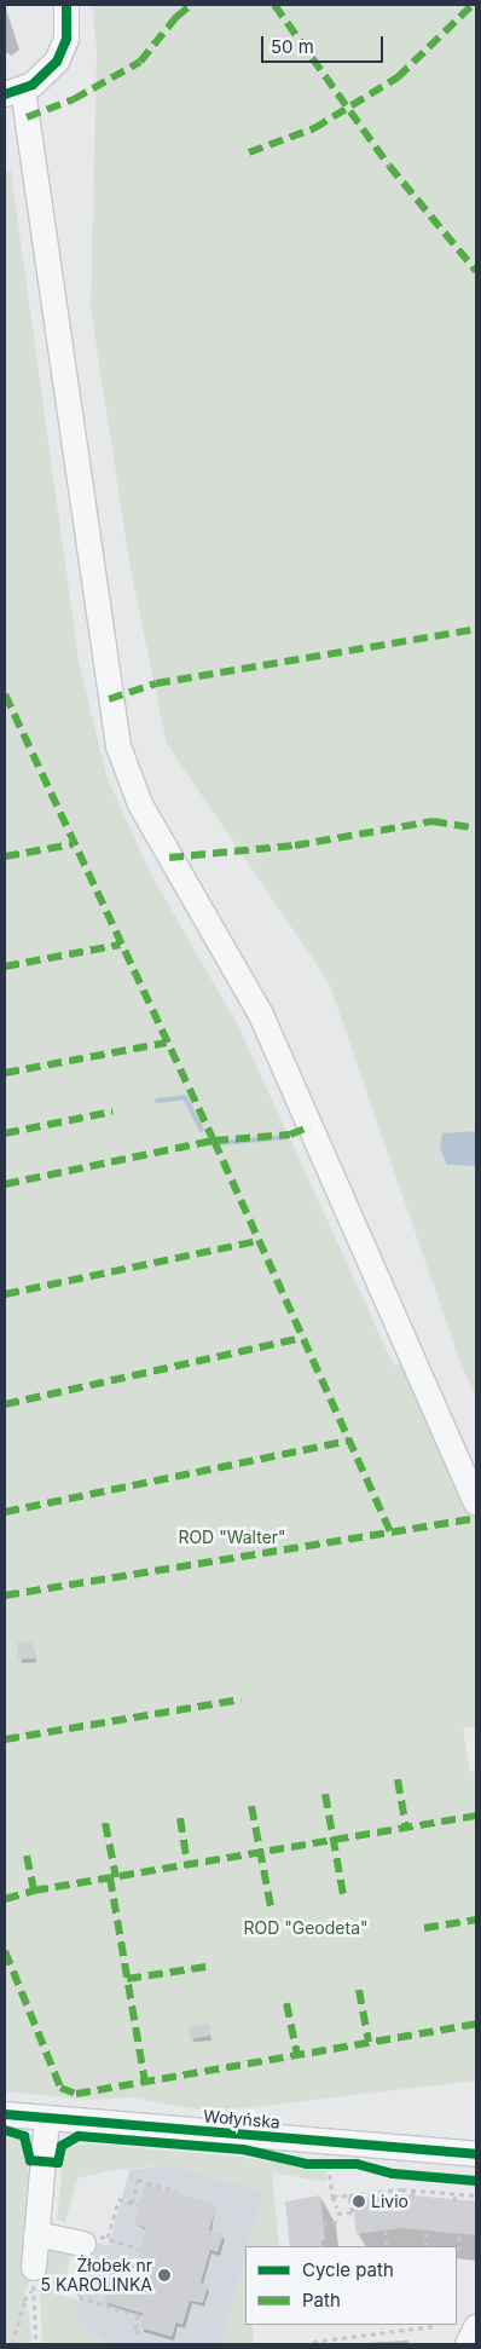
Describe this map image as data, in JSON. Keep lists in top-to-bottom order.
{
  "streets": {
    "street": ["Wołyńska"]
  },
  "parks": ["ROD \"Walter\"", "ROD \"Geodeta\""],
  "places": ["Livio", "Żłobek nr 5 KAROLINKA"],
  "legend": ["Cycle path", "Path"],
  "scale_bar": "50 m"
}
